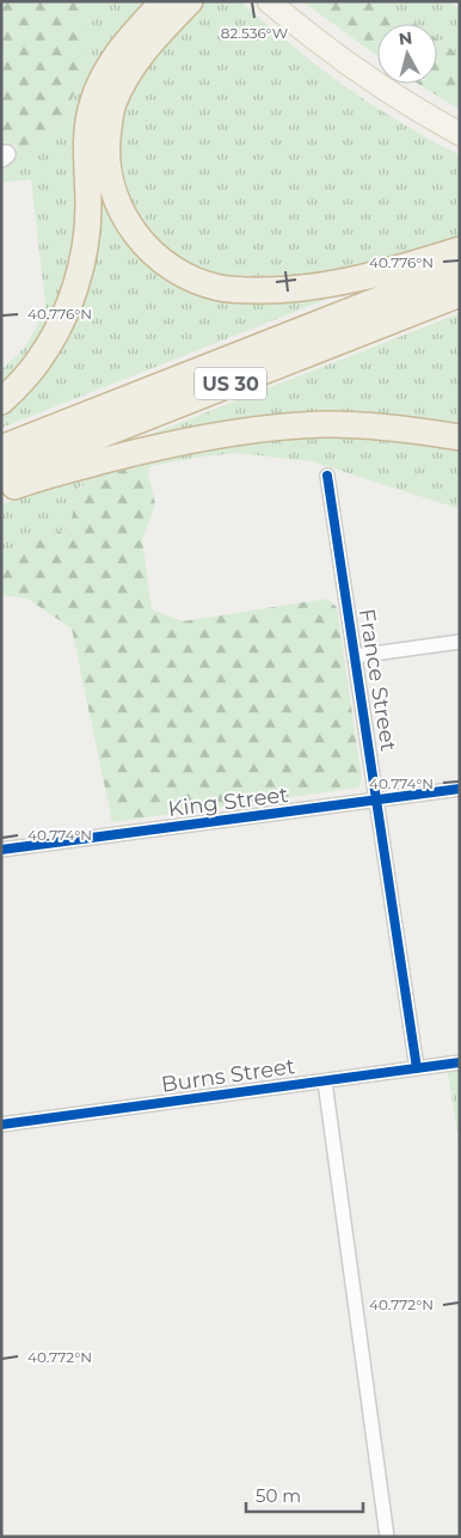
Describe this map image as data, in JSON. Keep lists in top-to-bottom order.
{
  "streets": {
    "highway": ["US 30"],
    "street": ["France Street", "King Street", "Burns Street"]
  },
  "crossings": [
    ["France Street", "King Street"],
    ["France Street", "Burns Street"]
  ],
  "scale_bar": "50 m",
  "north": "top",
  "coordinates": [
    "82.536°W",
    "40.776°N",
    "40.774°N",
    "40.772°N"
  ]
}
